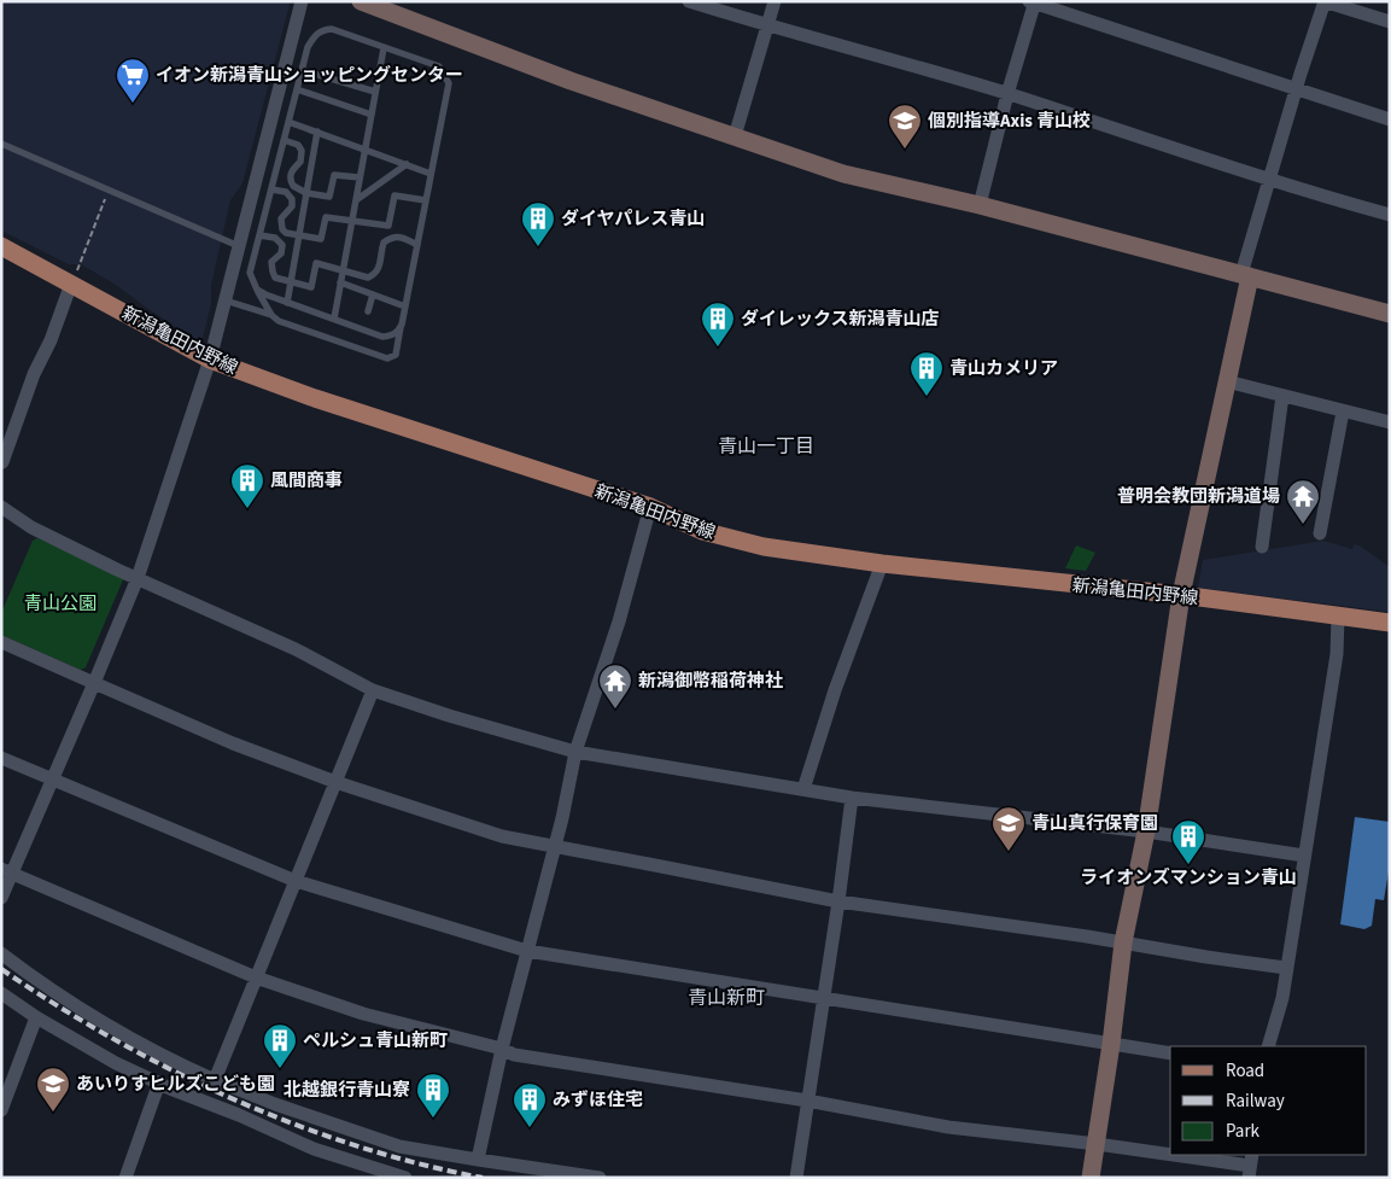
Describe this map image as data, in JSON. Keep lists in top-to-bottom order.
{
  "streets": {
    "main road": ["新潟亀田内野線"]
  },
  "districts": ["青山一丁目", "青山新町"],
  "parks": ["青山公園"],
  "places": {
    "supermarket": ["イオン新潟青山ショッピングセンター"],
    "school or university": ["個別指導Axis 青山校", "青山真行保育園", "あいりすヒルズこども園"],
    "building": [
      "ダイヤパレス青山",
      "ダイレックス新潟青山店",
      "青山カメリア",
      "風間商事",
      "ライオンズマンション青山",
      "ペルシュ青山新町",
      "北越銀行青山寮",
      "みずほ住宅"
    ],
    "temple": ["普明会教団新潟道場", "新潟御幣稲荷神社"]
  },
  "legend": ["Road", "Railway", "Park"]
}
